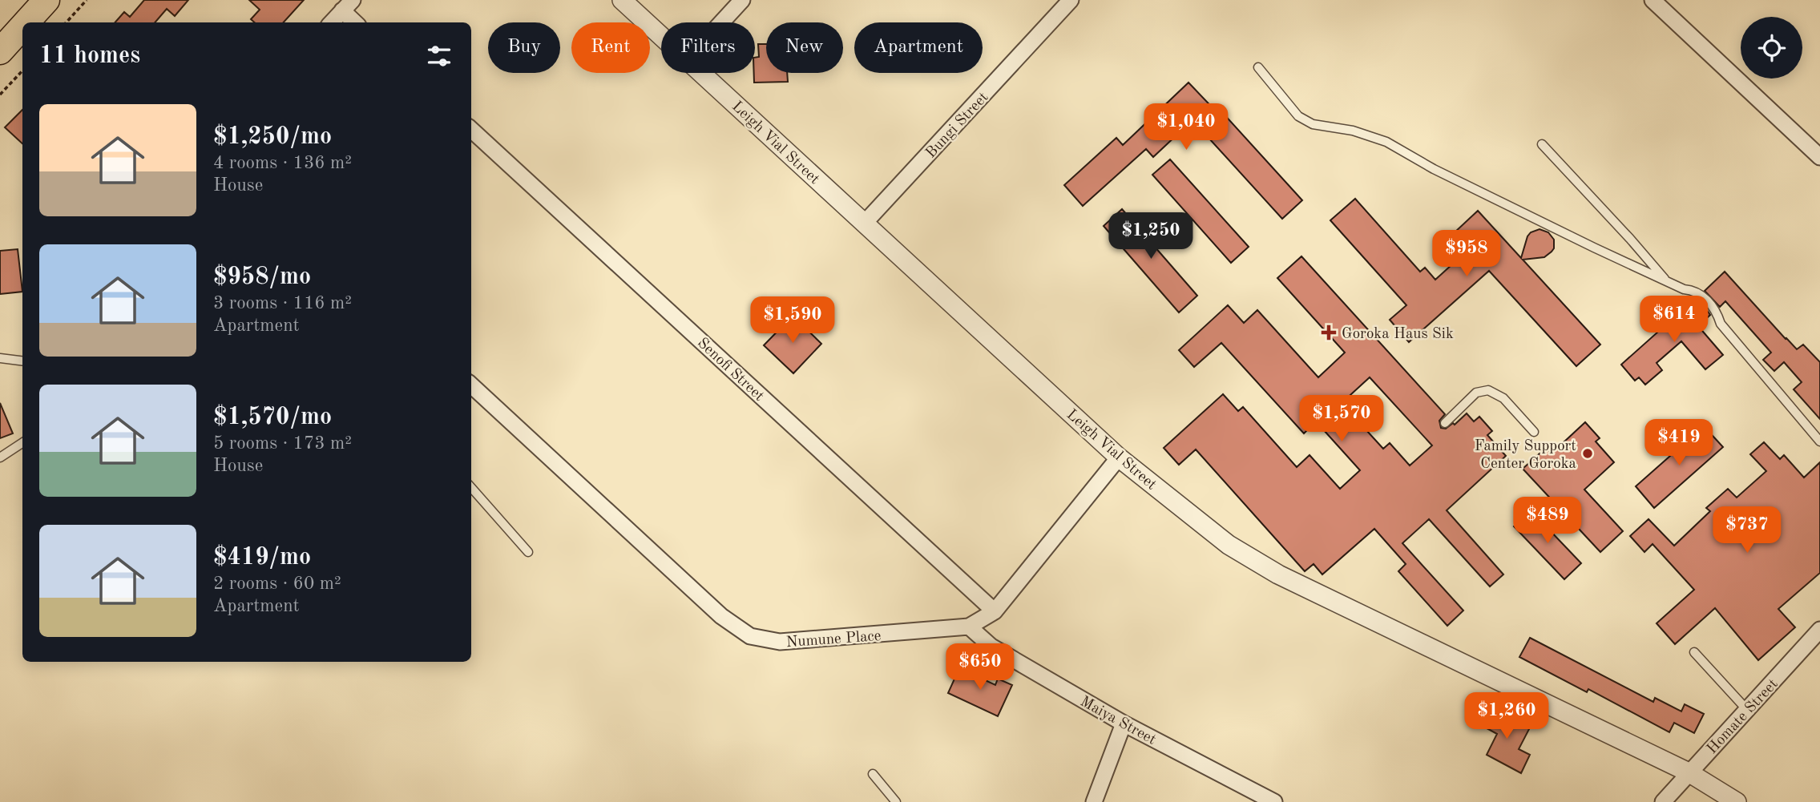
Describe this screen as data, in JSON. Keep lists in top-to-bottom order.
{
  "streets": {
    "street": [
      "Bungi Street",
      "Leigh Vial Street",
      "Senofi Street",
      "Numune Place",
      "Homate Street",
      "Maiya Street"
    ]
  },
  "crossings": [
    ["Bungi Street", "Leigh Vial Street"],
    ["Leigh Vial Street", "Numune Place"],
    ["Leigh Vial Street", "Homate Street"],
    ["Senofi Street", "Numune Place"],
    ["Numune Place", "Maiya Street"]
  ],
  "places": {
    "health": ["Goroka Haus Sik"],
    "other": ["Family Support Center Goroka"]
  },
  "page": {
    "chip": [
      "Buy",
      "Rent",
      "Filters",
      "New",
      "Apartment"
    ],
    "heading": "11 homes",
    "list": [
      {
        "name": "$1,250/mo",
        "note": "4 rooms · 136 m² · House"
      },
      {
        "name": "$958/mo",
        "note": "3 rooms · 116 m² · Apartment"
      },
      {
        "name": "$1,570/mo",
        "note": "5 rooms · 173 m² · House"
      },
      {
        "name": "$419/mo",
        "note": "2 rooms · 60 m² · Apartment"
      }
    ],
    "price": [
      "$1,040",
      "$1,250",
      "$958",
      "$614",
      "$1,590",
      "$1,570",
      "$419",
      "$489",
      "$737",
      "$650",
      "$1,260"
    ]
  }
}
